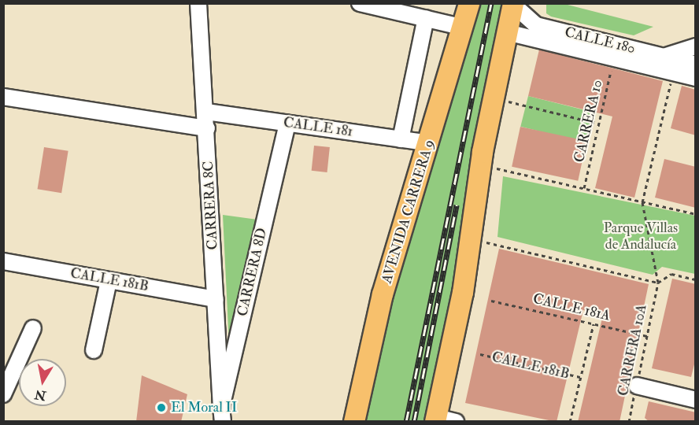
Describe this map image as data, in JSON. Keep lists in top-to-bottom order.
{
  "streets": {
    "main road": ["AVENIDA CARRERA 9"],
    "street": [
      "CALLE 180",
      "CALLE 181",
      "CARRERA 8C",
      "CARRERA 8D",
      "CALLE 181B"
    ],
    "path": ["CARRERA 10", "CALLE 181A", "CARRERA 10A"]
  },
  "crossings": [
    ["CALLE 180", "CARRERA 10"],
    ["CALLE 181", "CARRERA 8C"],
    ["CALLE 181", "AVENIDA CARRERA 9"],
    ["CALLE 181", "CARRERA 8D"],
    ["CARRERA 8C", "CARRERA 8D"],
    ["CARRERA 8C", "CALLE 181B"],
    ["CALLE 181A", "CARRERA 10A"]
  ],
  "parks": ["Parque Villas de Andalucía"],
  "places": ["El Moral II"],
  "north": "bottom"
}
